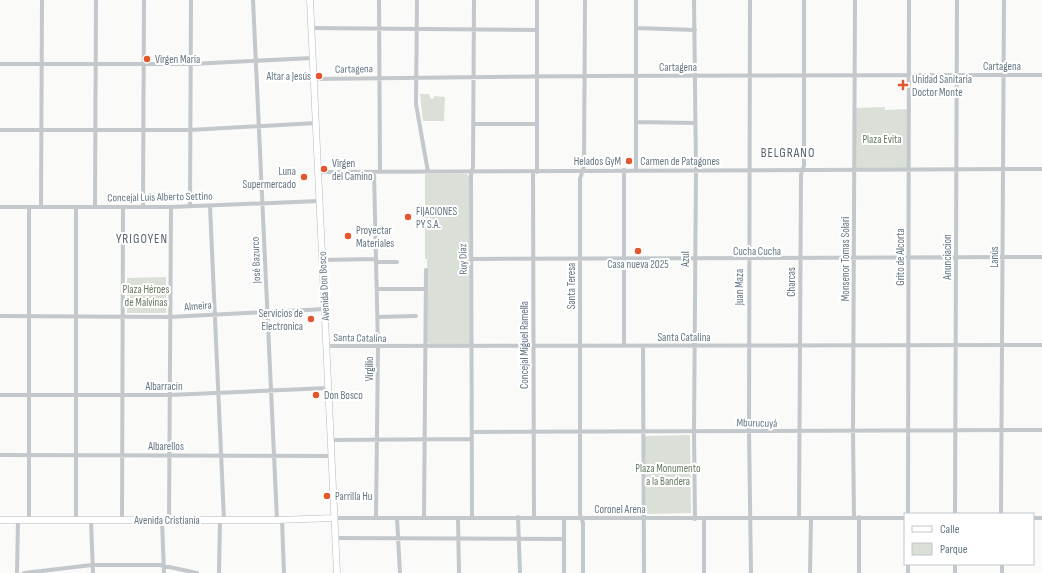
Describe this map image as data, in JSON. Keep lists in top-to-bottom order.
{
  "streets": {
    "main road": ["Avenida Don Bosco", "Avenida Cristianía"],
    "street": [
      "Cartagena",
      "Carmen de Patagones",
      "Concejal Luis Alberto Settino",
      "Cucha Cucha",
      "Grito de Alcorta",
      "Anunciacion",
      "Lanús",
      "Ruy Díaz",
      "Azul",
      "Monsenor Tomas Solari",
      "José Bazurco",
      "Charcas",
      "Santa Teresa",
      "Juan Maza",
      "Almeira",
      "Santa Catalina",
      "Concejal Miguel Ramella",
      "Virgilio",
      "Albarracín",
      "Mburucuyá",
      "Albarellos",
      "Coronel Arena"
    ]
  },
  "crossings": [
    ["Cartagena", "Grito de Alcorta"],
    ["Cartagena", "Anunciacion"],
    ["Cartagena", "Lanús"],
    ["Cartagena", "Ruy Díaz"],
    ["Cartagena", "Azul"],
    ["Cartagena", "Monsenor Tomas Solari"],
    ["Cartagena", "Charcas"],
    ["Cartagena", "Avenida Don Bosco"],
    ["Cartagena", "Santa Teresa"],
    ["Cartagena", "Juan Maza"],
    ["Cartagena", "Concejal Miguel Ramella"],
    ["Carmen de Patagones", "Grito de Alcorta"],
    ["Carmen de Patagones", "Anunciacion"],
    ["Carmen de Patagones", "Lanús"],
    ["Carmen de Patagones", "Ruy Díaz"],
    ["Carmen de Patagones", "Azul"],
    ["Carmen de Patagones", "Monsenor Tomas Solari"],
    ["Carmen de Patagones", "Charcas"],
    ["Carmen de Patagones", "Avenida Don Bosco"],
    ["Carmen de Patagones", "Santa Teresa"],
    ["Carmen de Patagones", "Juan Maza"],
    ["Carmen de Patagones", "Concejal Miguel Ramella"],
    ["Carmen de Patagones", "Virgilio"],
    ["Concejal Luis Alberto Settino", "José Bazurco"],
    ["Concejal Luis Alberto Settino", "Avenida Don Bosco"],
    ["Cucha Cucha", "Grito de Alcorta"],
    ["Cucha Cucha", "Anunciacion"],
    ["Cucha Cucha", "Lanús"],
    ["Cucha Cucha", "Ruy Díaz"],
    ["Cucha Cucha", "Azul"],
    ["Cucha Cucha", "Monsenor Tomas Solari"],
    ["Cucha Cucha", "Charcas"],
    ["Cucha Cucha", "Santa Teresa"],
    ["Cucha Cucha", "Juan Maza"],
    ["Cucha Cucha", "Concejal Miguel Ramella"],
    ["Grito de Alcorta", "Santa Catalina"],
    ["Grito de Alcorta", "Mburucuyá"],
    ["Anunciacion", "Santa Catalina"],
    ["Anunciacion", "Mburucuyá"],
    ["Lanús", "Santa Catalina"],
    ["Lanús", "Mburucuyá"],
    ["Ruy Díaz", "Santa Catalina"],
    ["Ruy Díaz", "Mburucuyá"],
    ["Ruy Díaz", "Coronel Arena"],
    ["Azul", "Santa Catalina"],
    ["Azul", "Mburucuyá"],
    ["Azul", "Coronel Arena"],
    ["Monsenor Tomas Solari", "Santa Catalina"],
    ["Monsenor Tomas Solari", "Mburucuyá"],
    ["Monsenor Tomas Solari", "Coronel Arena"],
    ["José Bazurco", "Almeira"],
    ["José Bazurco", "Albarracín"],
    ["José Bazurco", "Albarellos"],
    ["José Bazurco", "Avenida Cristianía"],
    ["Charcas", "Santa Catalina"],
    ["Charcas", "Mburucuyá"],
    ["Charcas", "Coronel Arena"],
    ["Avenida Don Bosco", "Almeira"],
    ["Avenida Don Bosco", "Santa Catalina"],
    ["Avenida Don Bosco", "Albarracín"],
    ["Avenida Don Bosco", "Albarellos"],
    ["Avenida Don Bosco", "Coronel Arena"],
    ["Avenida Don Bosco", "Avenida Cristianía"],
    ["Santa Teresa", "Santa Catalina"],
    ["Santa Teresa", "Mburucuyá"],
    ["Santa Teresa", "Coronel Arena"],
    ["Juan Maza", "Santa Catalina"],
    ["Juan Maza", "Mburucuyá"],
    ["Juan Maza", "Coronel Arena"],
    ["Santa Catalina", "Concejal Miguel Ramella"],
    ["Santa Catalina", "Virgilio"],
    ["Concejal Miguel Ramella", "Mburucuyá"],
    ["Concejal Miguel Ramella", "Coronel Arena"],
    ["Virgilio", "Coronel Arena"],
    ["Coronel Arena", "Avenida Cristianía"]
  ],
  "districts": ["BELGRANO", "YRIGOYEN"],
  "parks": ["Plaza Evita", "Plaza Héroes de Malvinas", "Plaza Monumento a la Bandera"],
  "places": {
    "other": [
      "Virgen Maria",
      "Altar a Jesús",
      "Helados GyM",
      "Virgen del Camino",
      "Luna Supermercado",
      "FIJACIONES PY S.A.",
      "Proyectar Materiales",
      "Casa nueva 2025",
      "Servicios de Electronica",
      "Don Bosco",
      "Parrilla Hu"
    ],
    "health": ["Unidad Sanitaria Doctor Monte"]
  },
  "legend": ["Calle", "Parque"]
}
